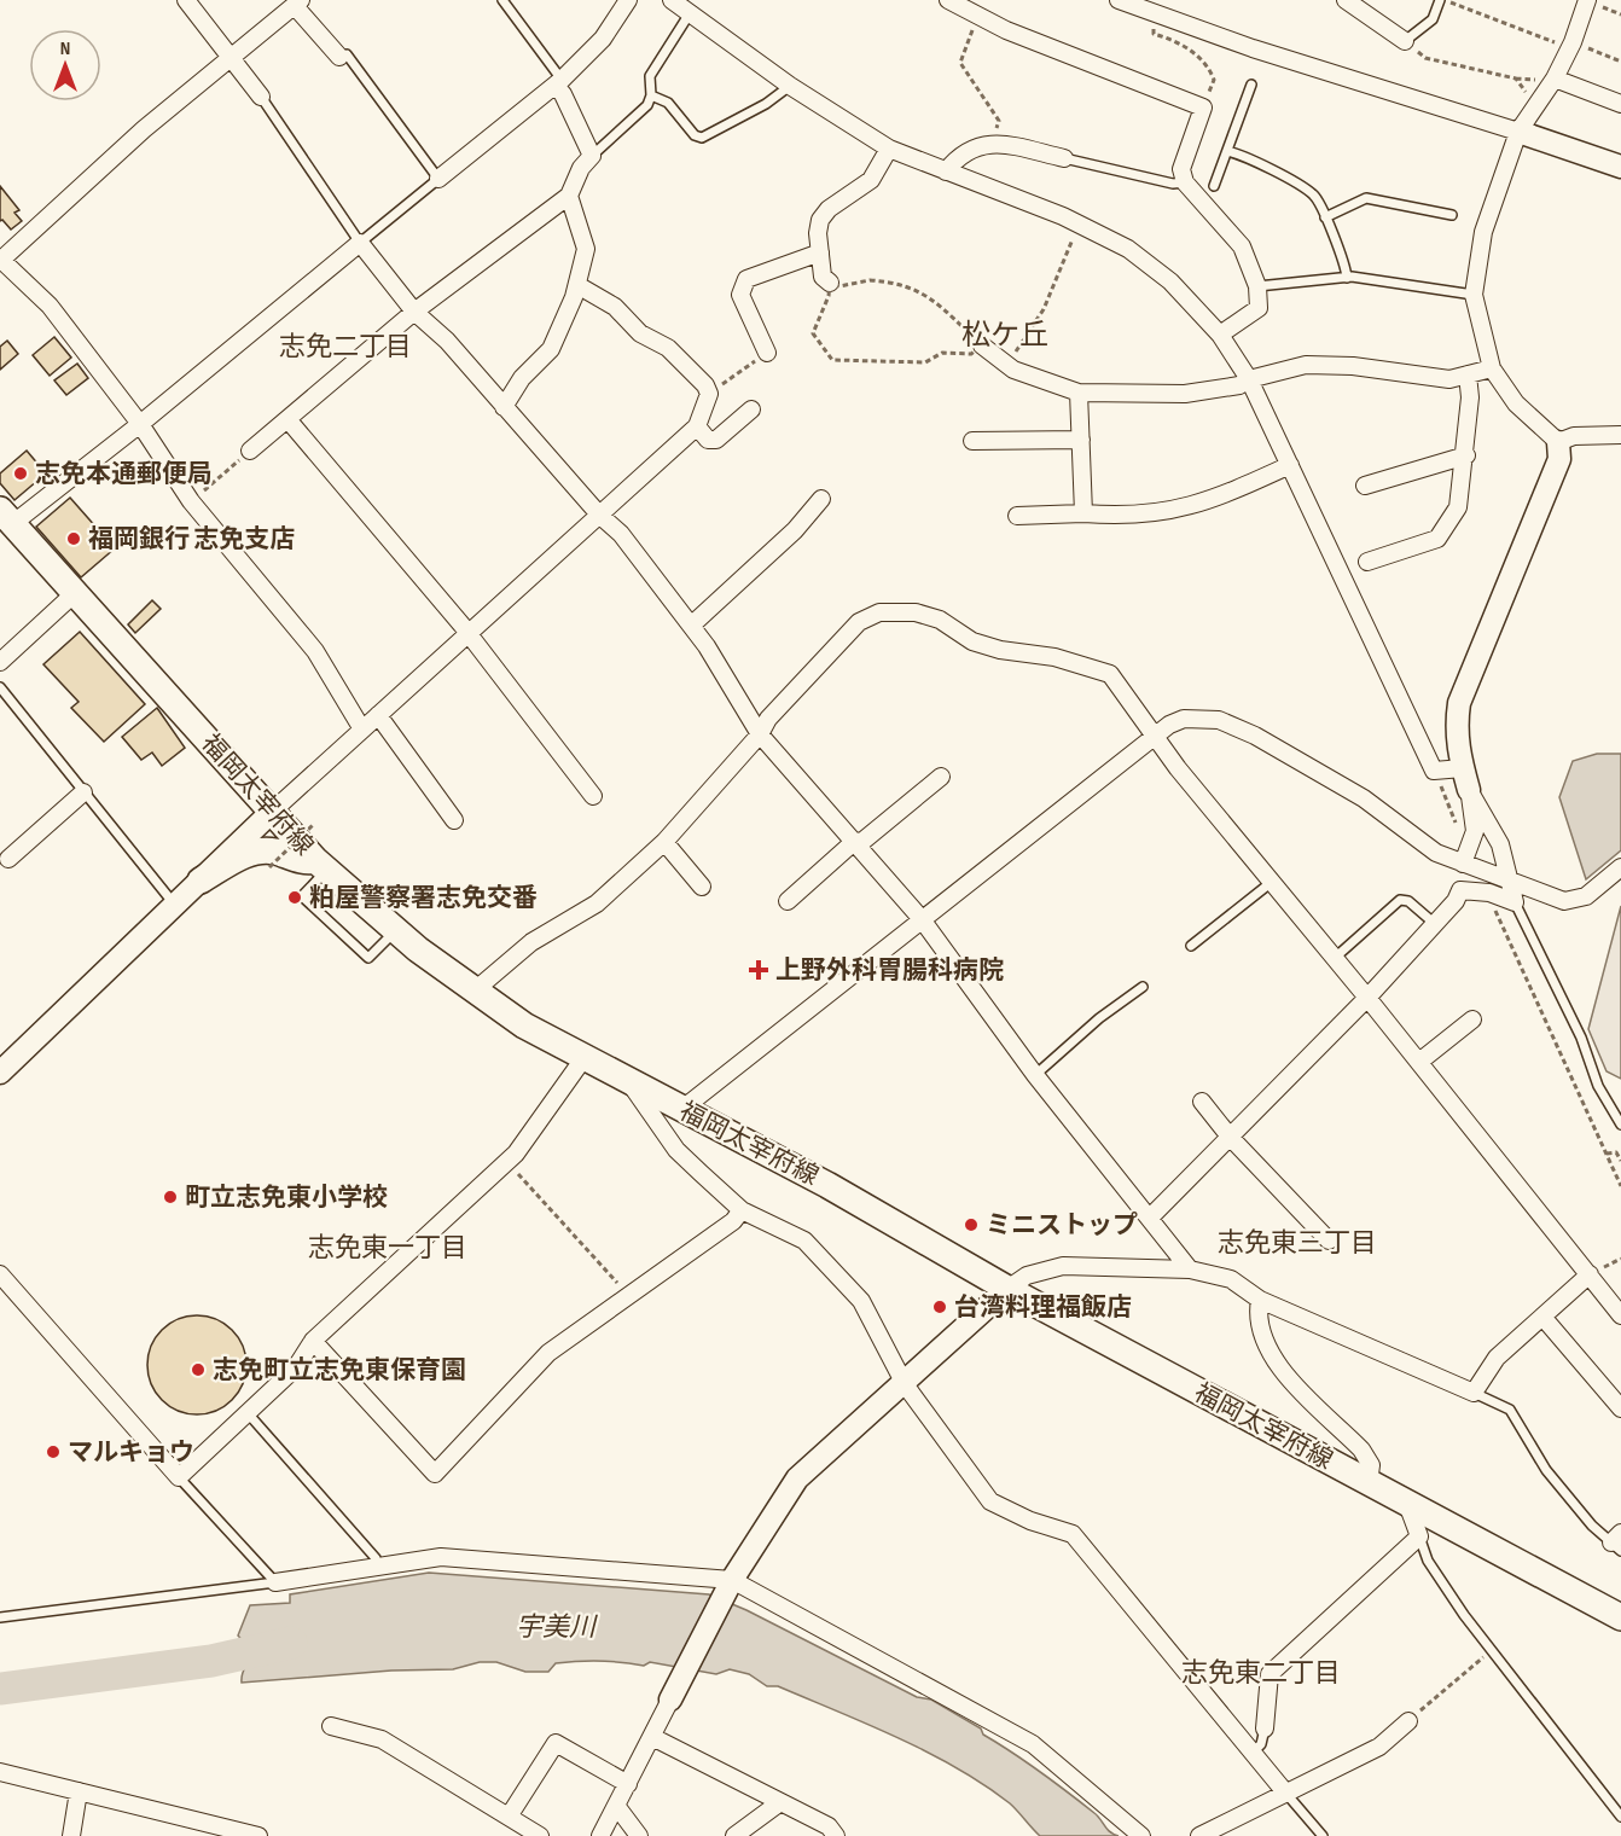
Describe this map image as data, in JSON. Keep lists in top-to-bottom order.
{
  "streets": {
    "main road": ["福岡太宰府線"]
  },
  "districts": [
    "松ケ丘",
    "志免二丁目",
    "志免東三丁目",
    "志免東一丁目",
    "志免東二丁目"
  ],
  "water": ["宇美川"],
  "places": {
    "other": [
      "志免本通郵便局",
      "福岡銀行 志免支店",
      "粕屋警察署志免交番",
      "町立志免東小学校",
      "ミニストップ",
      "台湾料理福飯店",
      "志免町立志免東保育園",
      "マルキョウ"
    ],
    "health": ["上野外科胃腸科病院"]
  },
  "north": "top"
}
